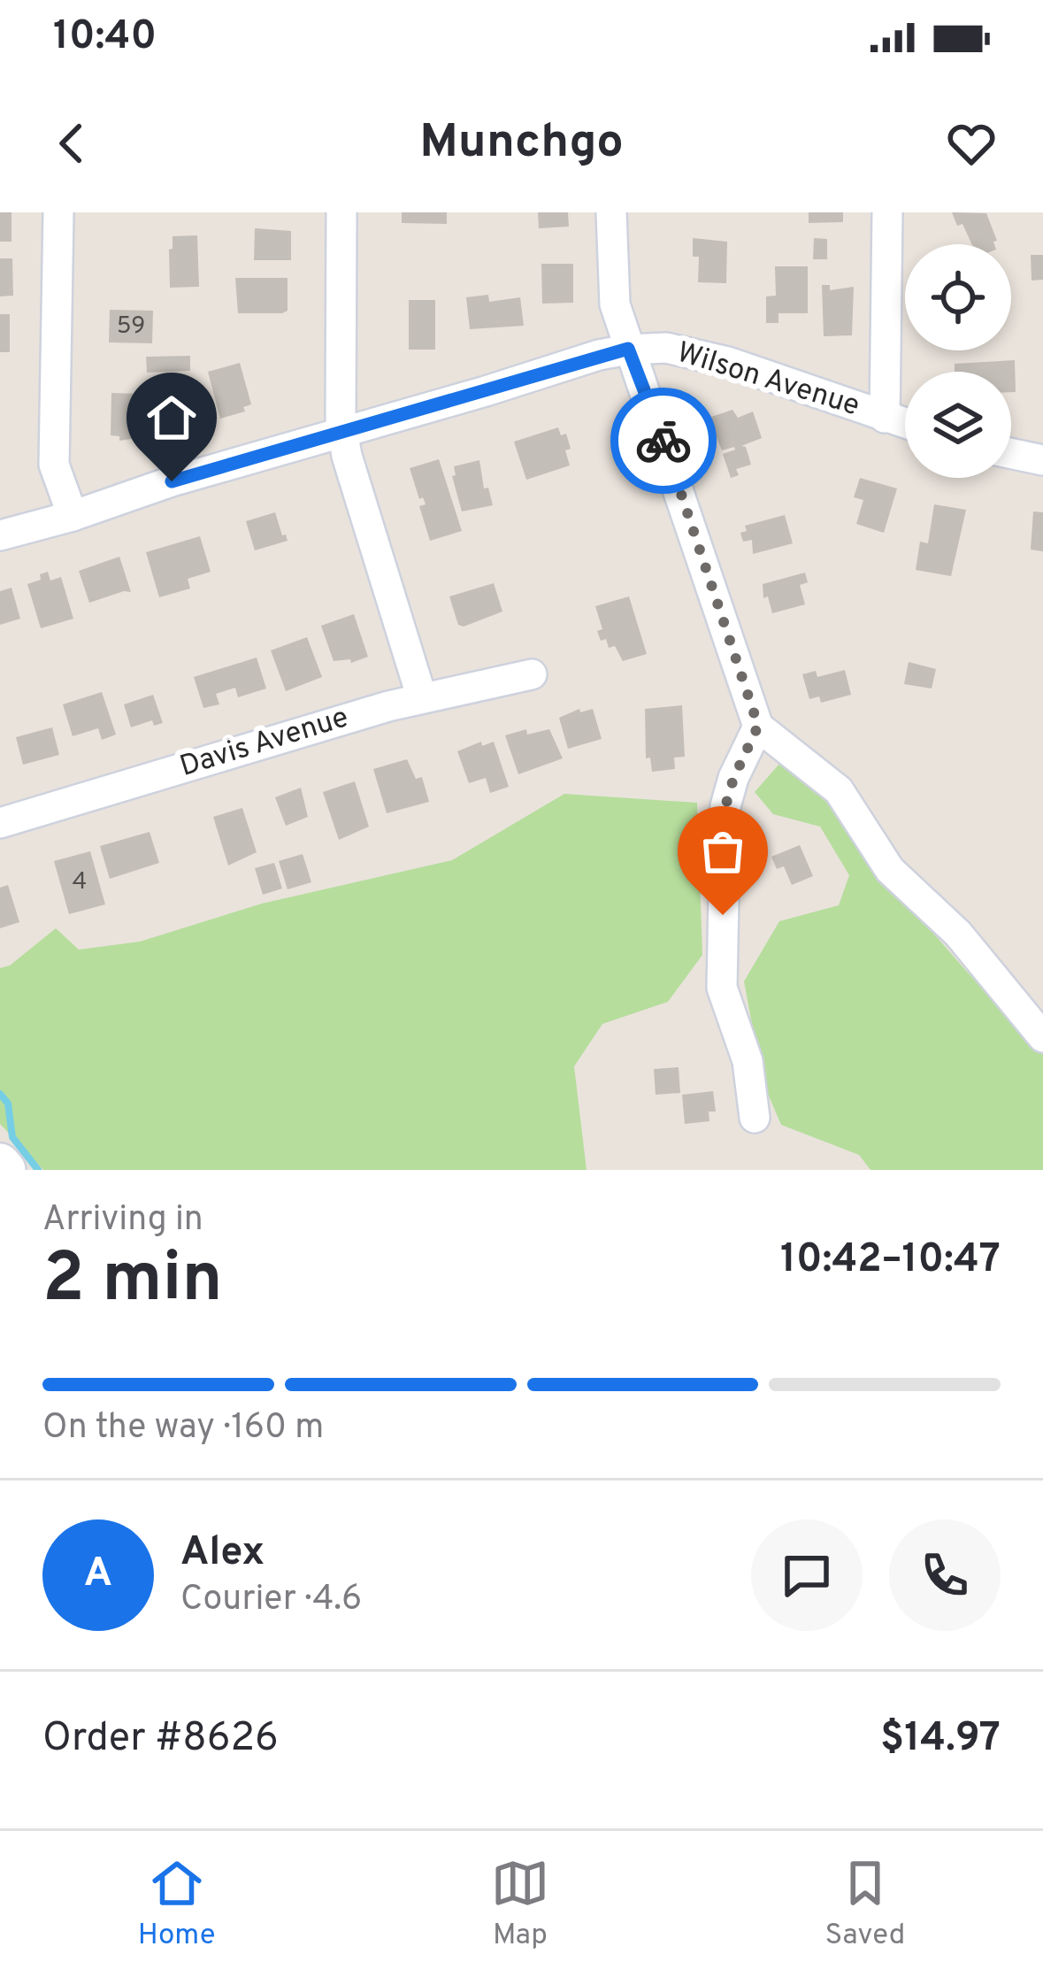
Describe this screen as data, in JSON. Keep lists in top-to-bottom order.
{
  "streets": {
    "street": ["Wilson Avenue", "Davis Avenue"]
  },
  "house_numbers": ["59", "4"],
  "page": {
    "status": "10:40",
    "header": "Munchgo",
    "heading": ["2 min", "Arriving in", "10:42–10:47"],
    "panel": [
      "Alex",
      "Courier · 4.6",
      "Order #8626",
      "$14.97"
    ],
    "bar": "On the way · 160 m",
    "round": "A",
    "tabs": ["Home", "Map", "Saved"]
  }
}
